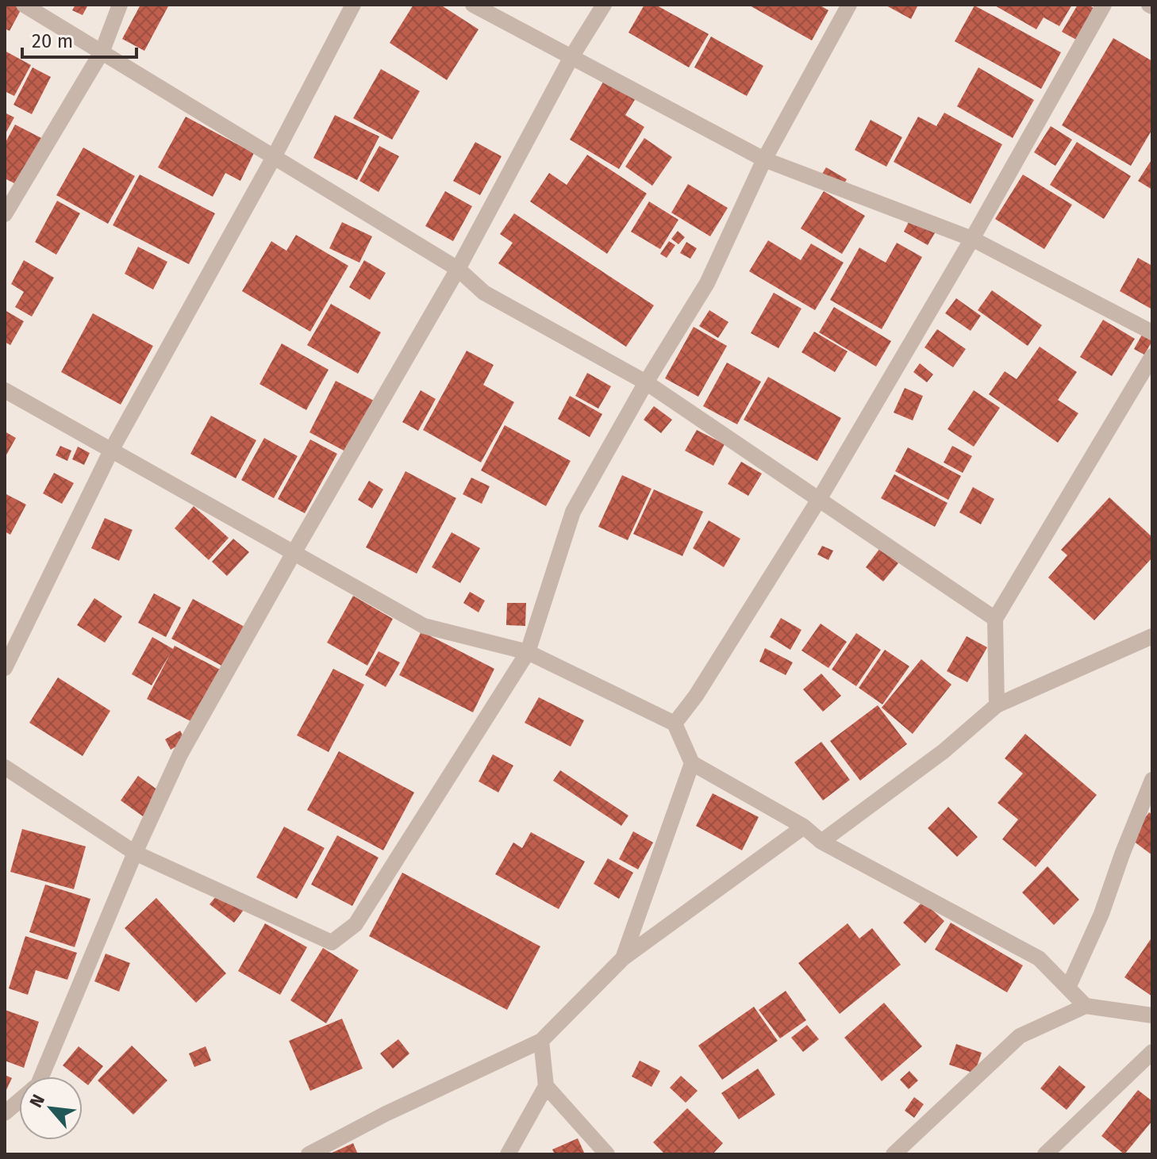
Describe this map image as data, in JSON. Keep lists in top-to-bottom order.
{
  "scale_bar": "20 m",
  "north": "top left"
}
